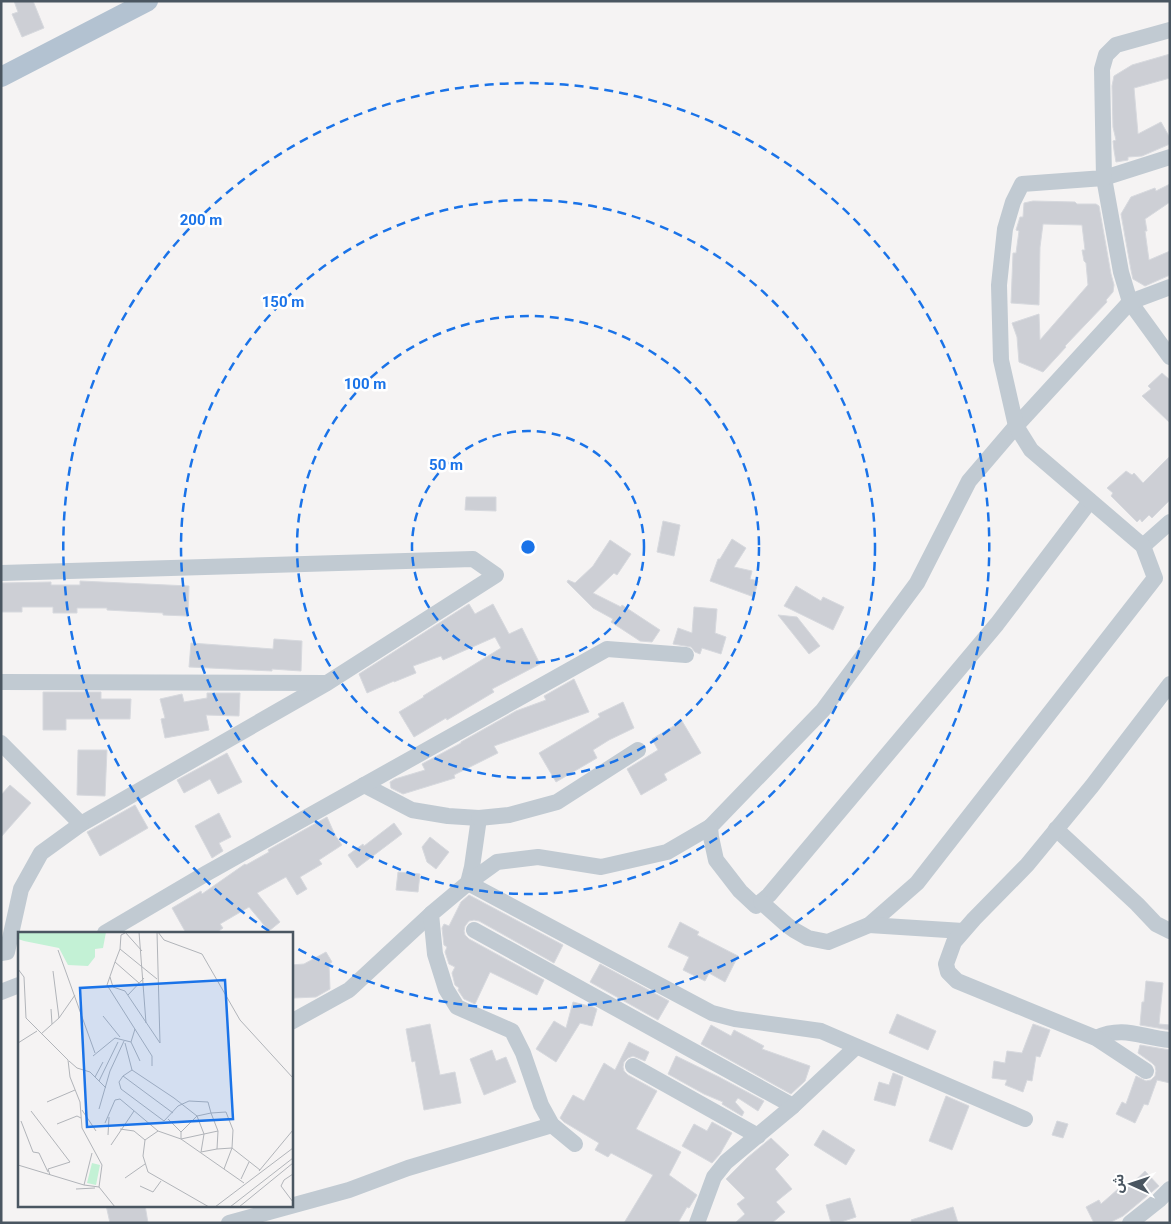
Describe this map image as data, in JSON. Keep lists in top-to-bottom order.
{
  "north": "left",
  "rings": [
    "200 m",
    "150 m",
    "100 m",
    "50 m"
  ]
}
